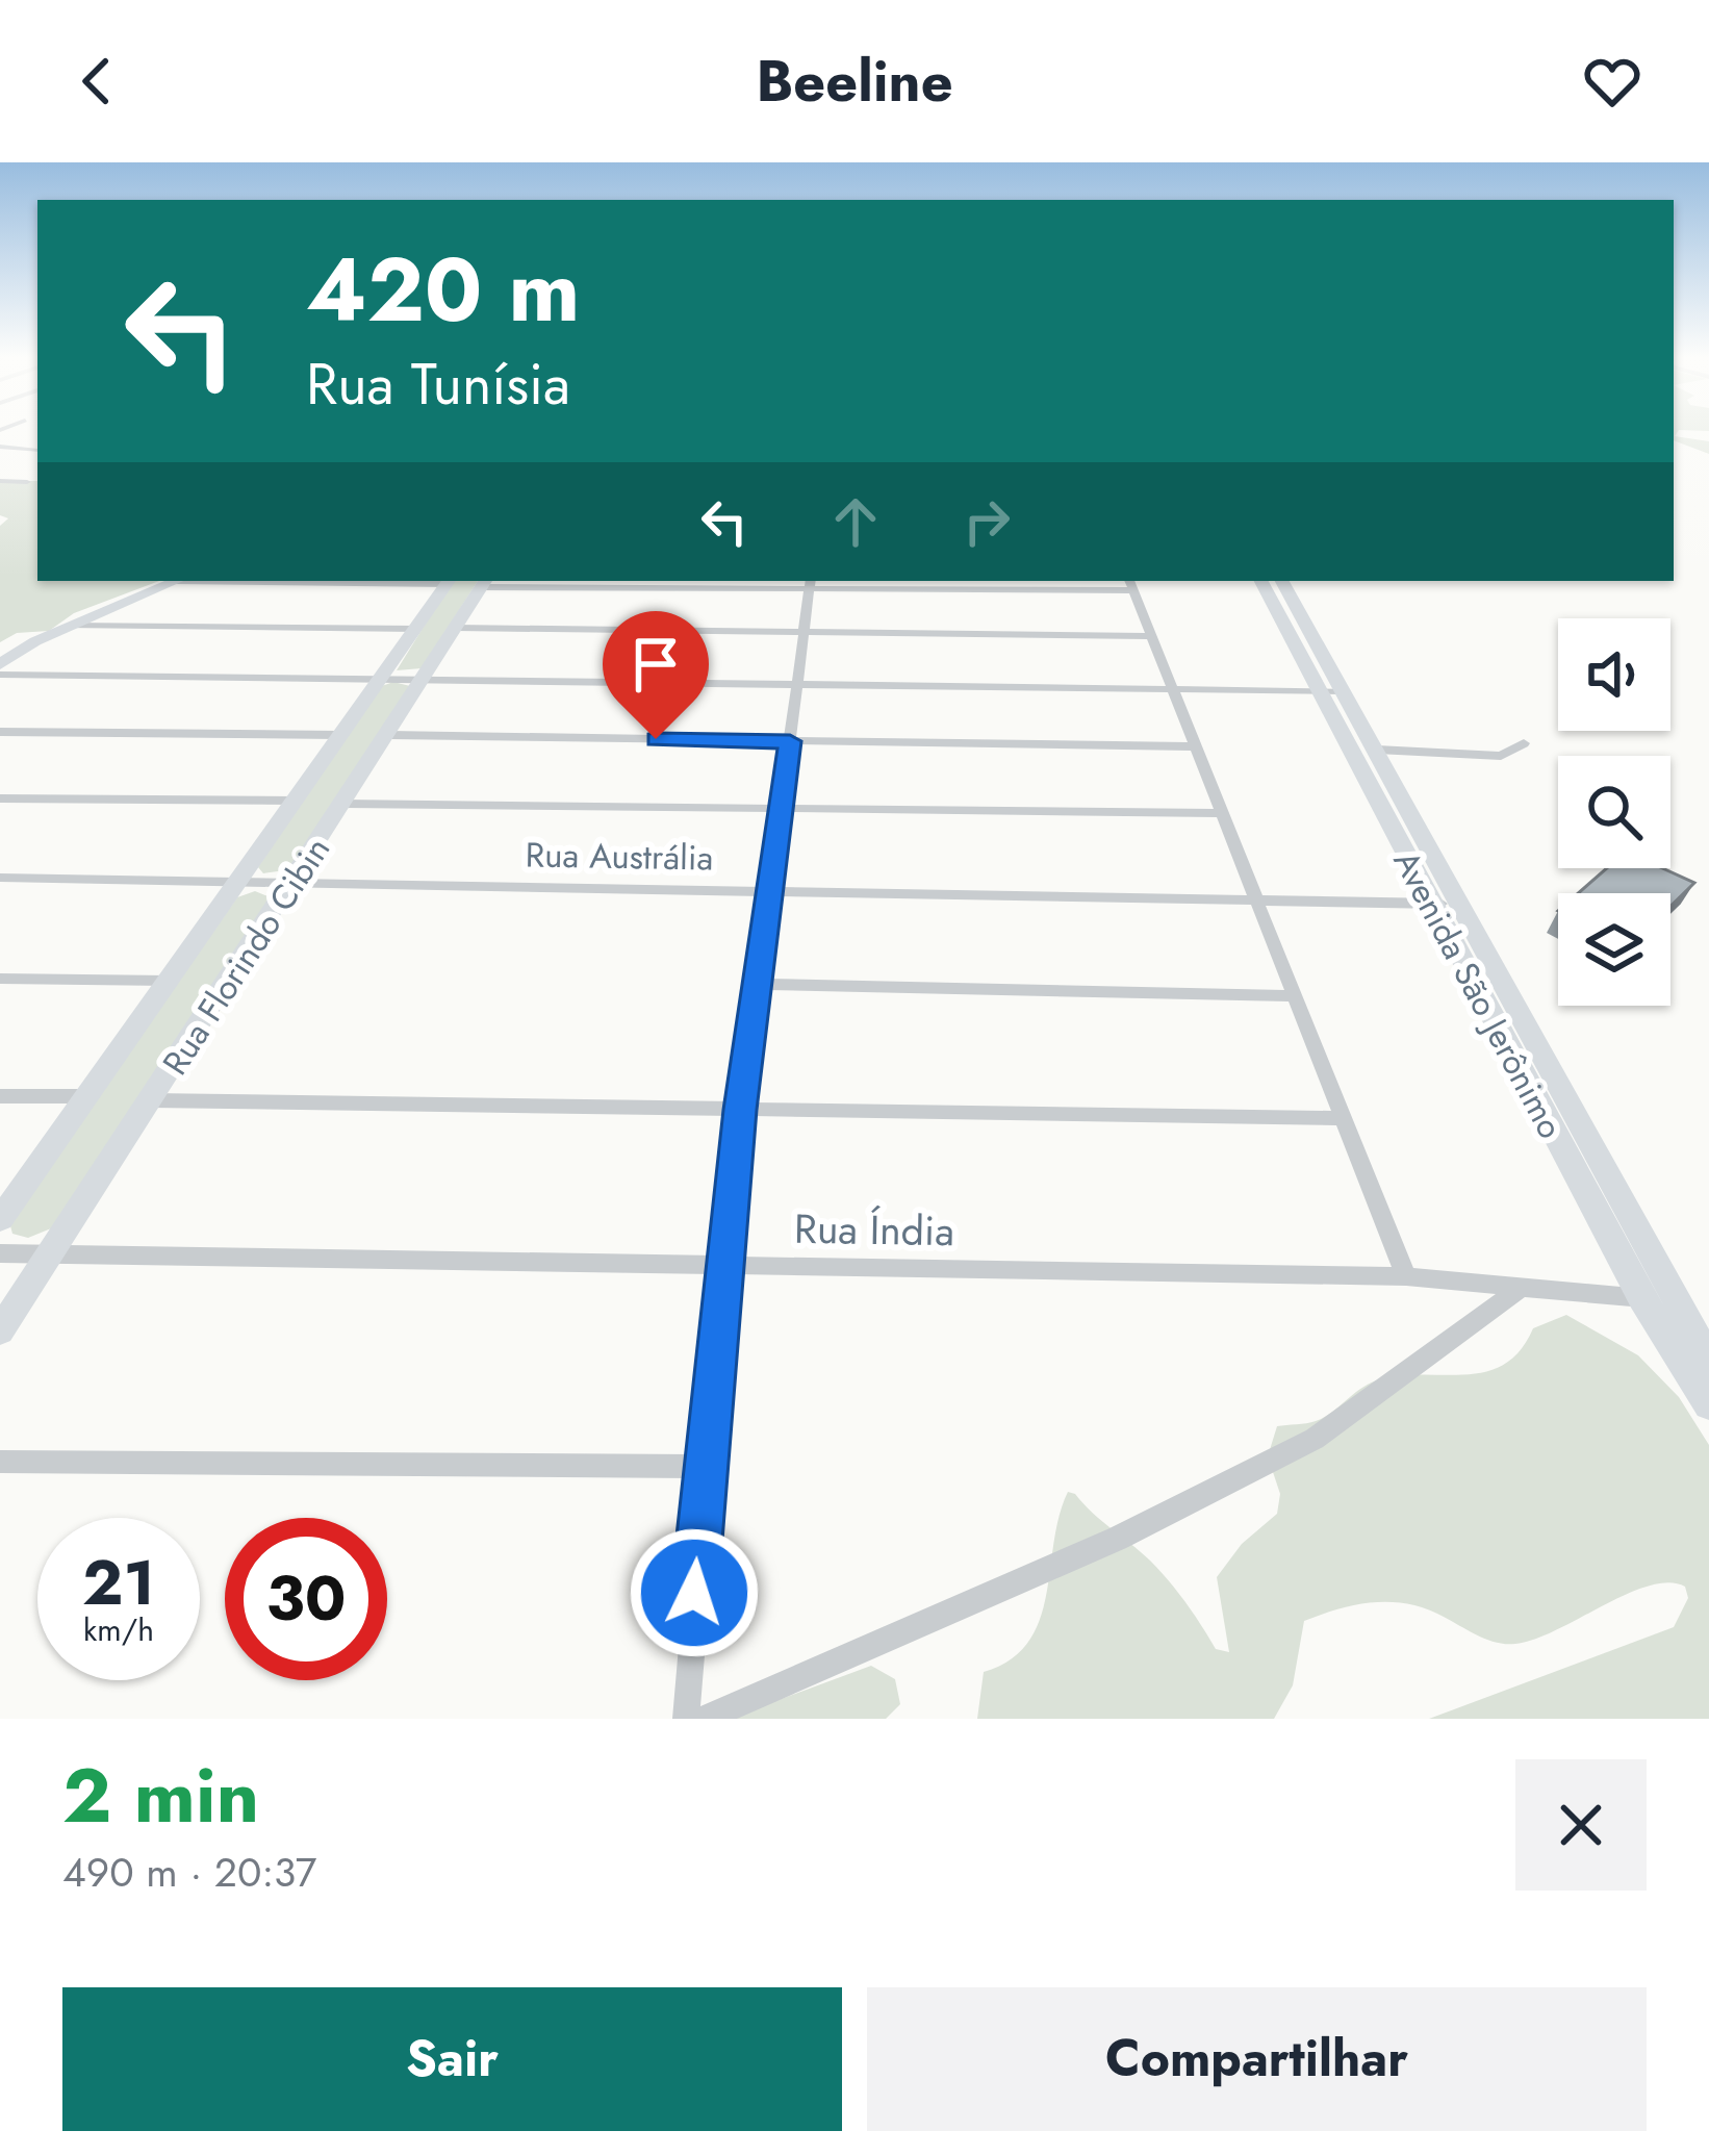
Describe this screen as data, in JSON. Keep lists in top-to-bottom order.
{
  "streets": {
    "street": [
      "Rua Austrália",
      "Rua Florindo Cibin",
      "Avenida São Jerônimo",
      "Rua Índia"
    ]
  },
  "crossings": [
    ["Rua Austrália", "Rua Florindo Cibin"],
    ["Rua Austrália", "Avenida São Jerônimo"],
    ["Rua Florindo Cibin", "Rua Índia"],
    ["Avenida São Jerônimo", "Rua Índia"]
  ],
  "page": {
    "header": "Beeline",
    "turn": ["420 m", "Rua Tunísia"],
    "speed": "21 km/h",
    "limit": "30",
    "heading": ["2 min", "490 m · 20:37"],
    "buttons": ["Sair", "Compartilhar"]
  }
}
